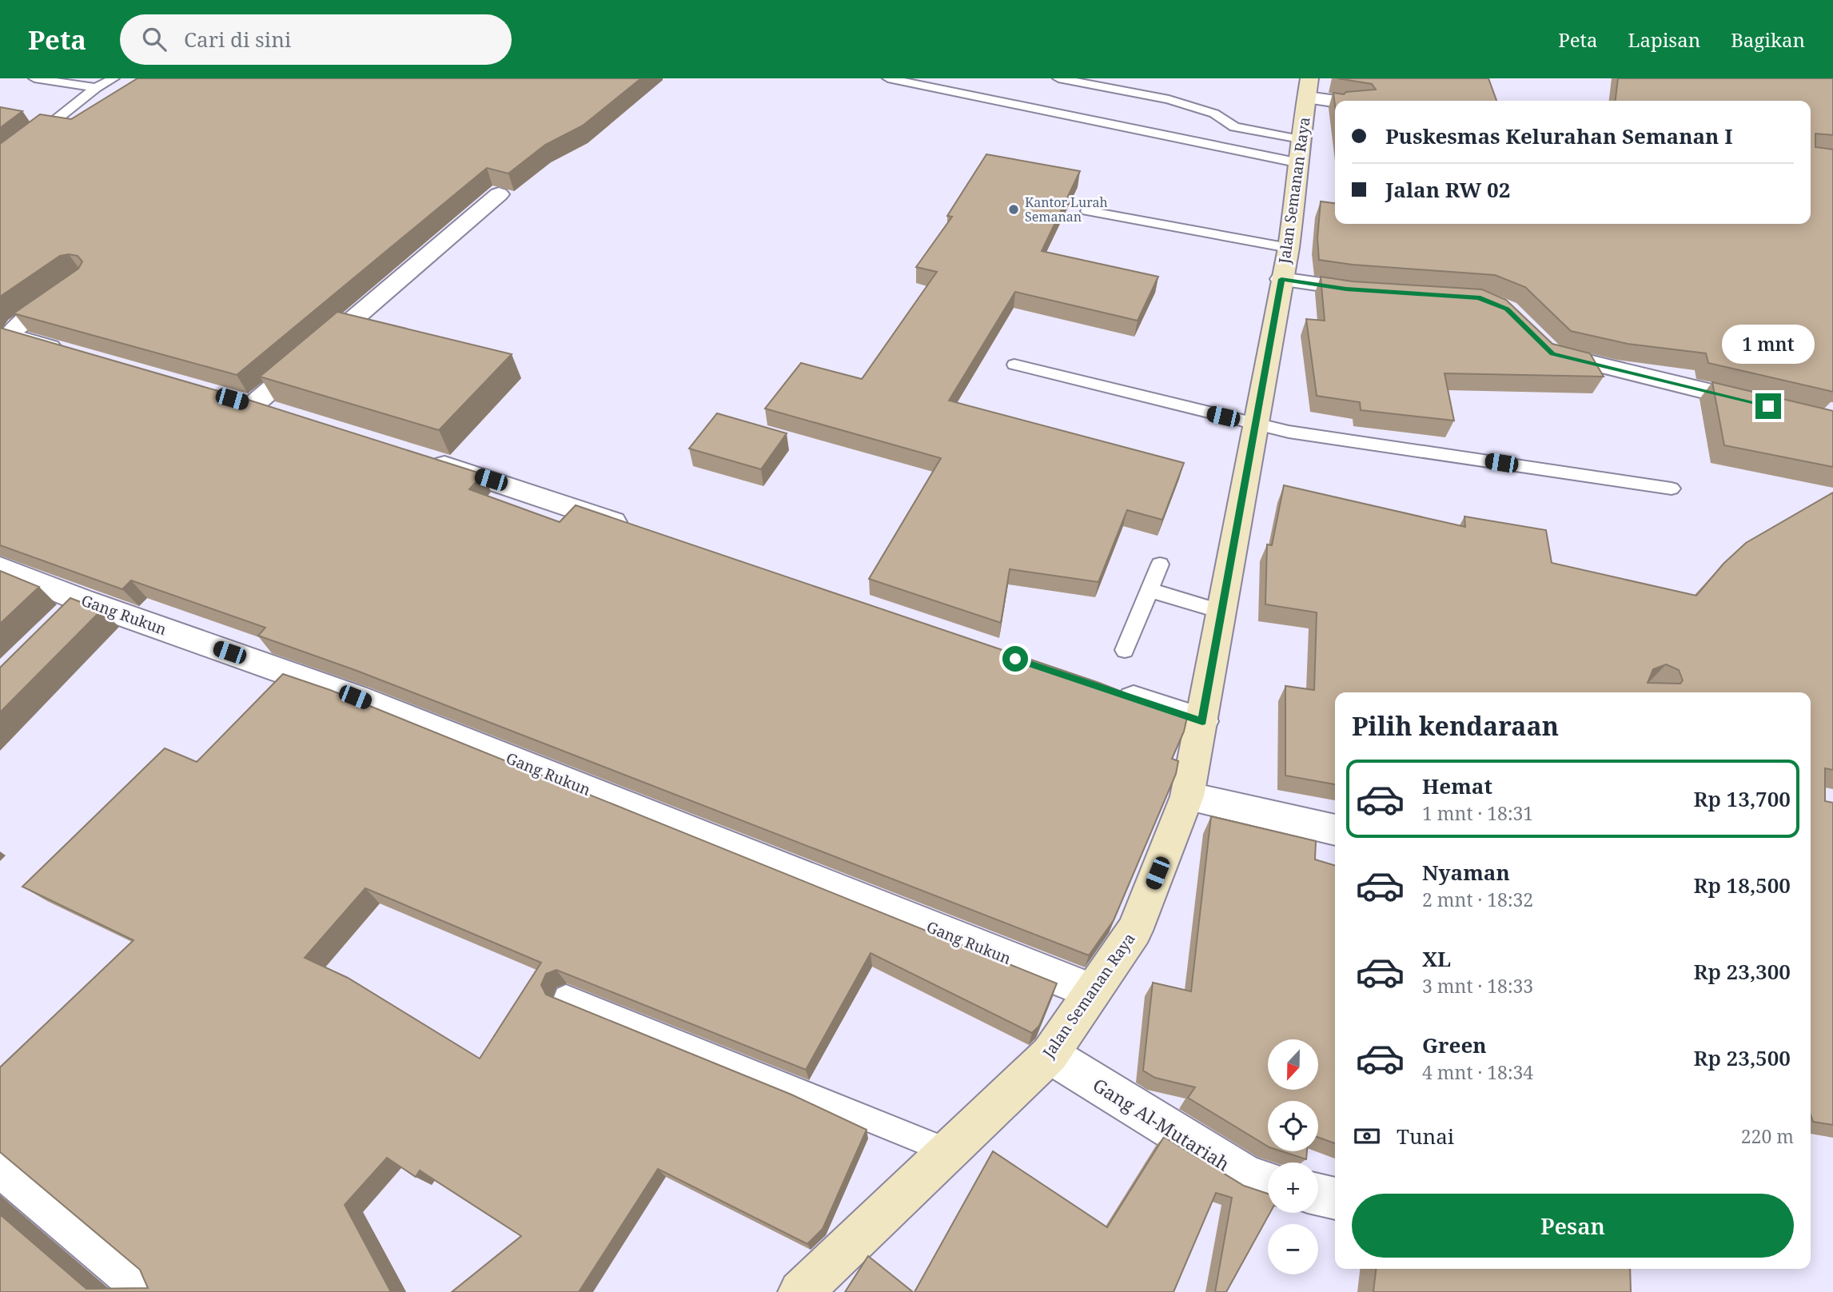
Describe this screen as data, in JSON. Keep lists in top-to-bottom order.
{
  "streets": {
    "street": ["Jalan Semanan Raya", "Gang Rukun", "Gang Al-Mutariah"]
  },
  "crossings": [
    ["Jalan Semanan Raya", "Gang Rukun"],
    ["Jalan Semanan Raya", "Gang Al-Mutariah"]
  ],
  "places": ["Kantor Lurah Semanan"],
  "north": "bottom",
  "page": {
    "header": "Peta",
    "search": "Cari di sini",
    "nav": ["Peta", "Lapisan", "Bagikan"],
    "banner": ["Puskesmas Kelurahan Semanan I", "Jalan RW 02"],
    "bubble": "1 mnt",
    "heading": "Pilih kendaraan",
    "list": [
      {
        "name": "Hemat",
        "note": "1 mnt · 18:31",
        "value": "Rp 13,700"
      },
      {
        "name": "Nyaman",
        "note": "2 mnt · 18:32",
        "value": "Rp 18,500"
      },
      {
        "name": "XL",
        "note": "3 mnt · 18:33",
        "value": "Rp 23,300"
      },
      {
        "name": "Green",
        "note": "4 mnt · 18:34",
        "value": "Rp 23,500"
      }
    ],
    "map_buttons": ["+", "−"],
    "pay": ["Tunai", "220 m"],
    "buttons": "Pesan"
  }
}
